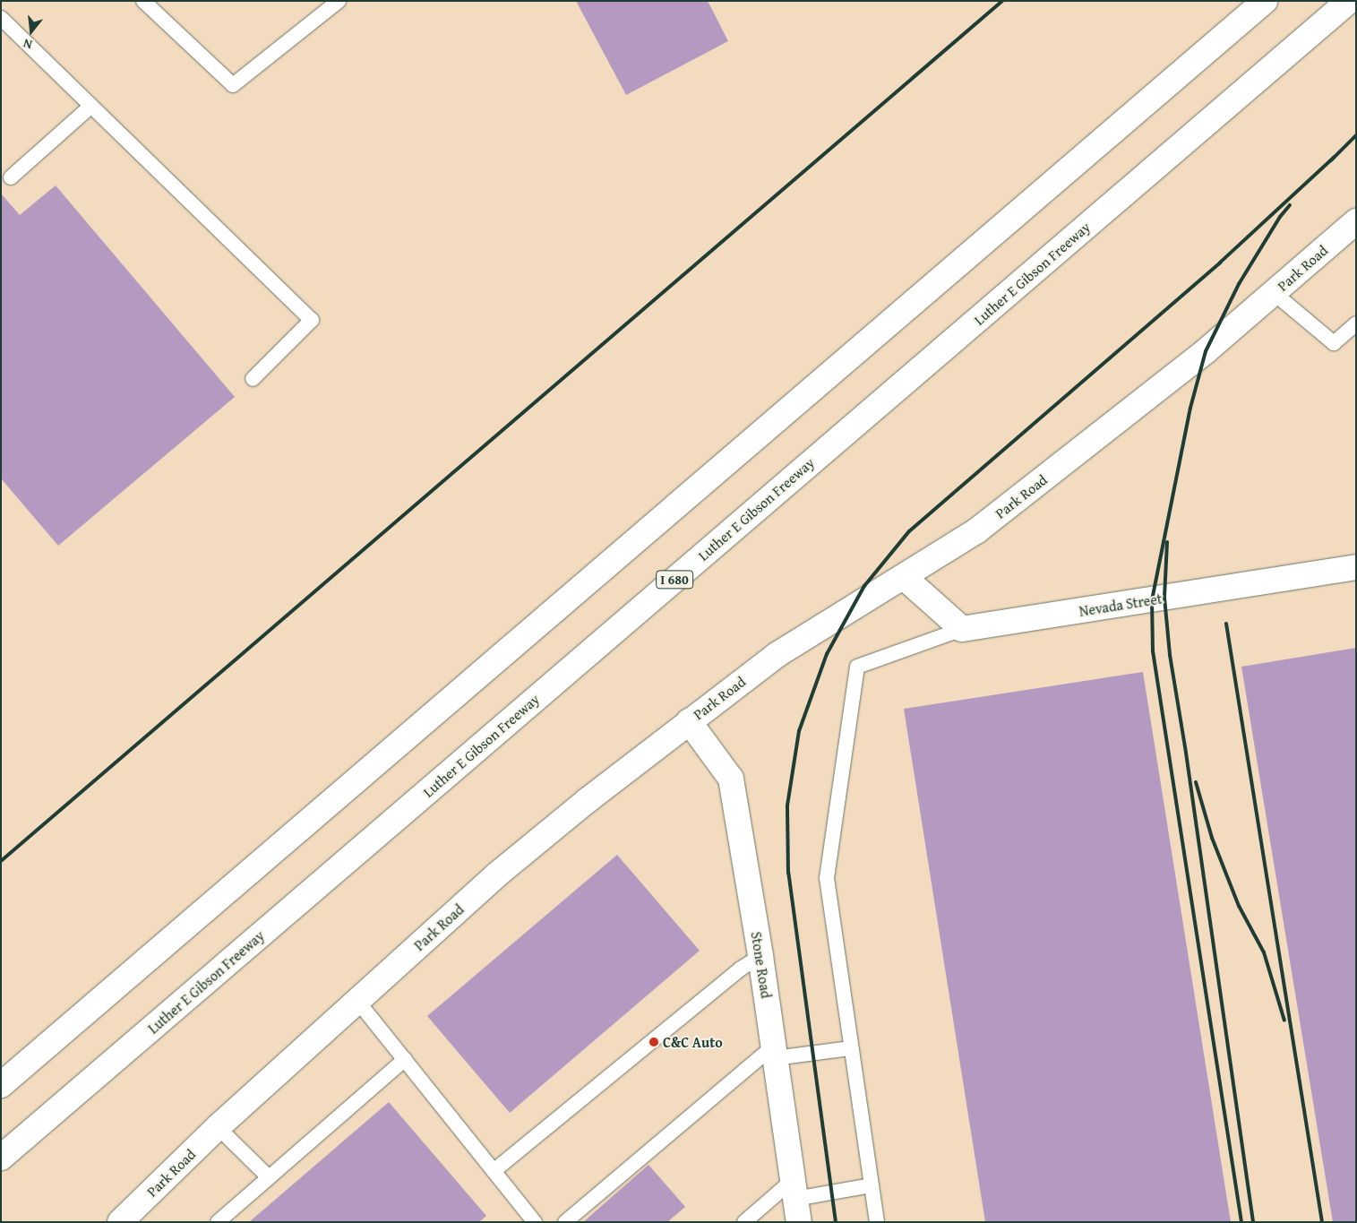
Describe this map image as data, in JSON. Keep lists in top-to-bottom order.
{
  "streets": {
    "main road": [
      "Park Road",
      "Luther E Gibson Freeway",
      "I 680",
      "Nevada Street",
      "Stone Road"
    ]
  },
  "crossings": [
    ["Park Road", "Stone Road"]
  ],
  "places": ["C&C Auto"],
  "north": "bottom"
}
